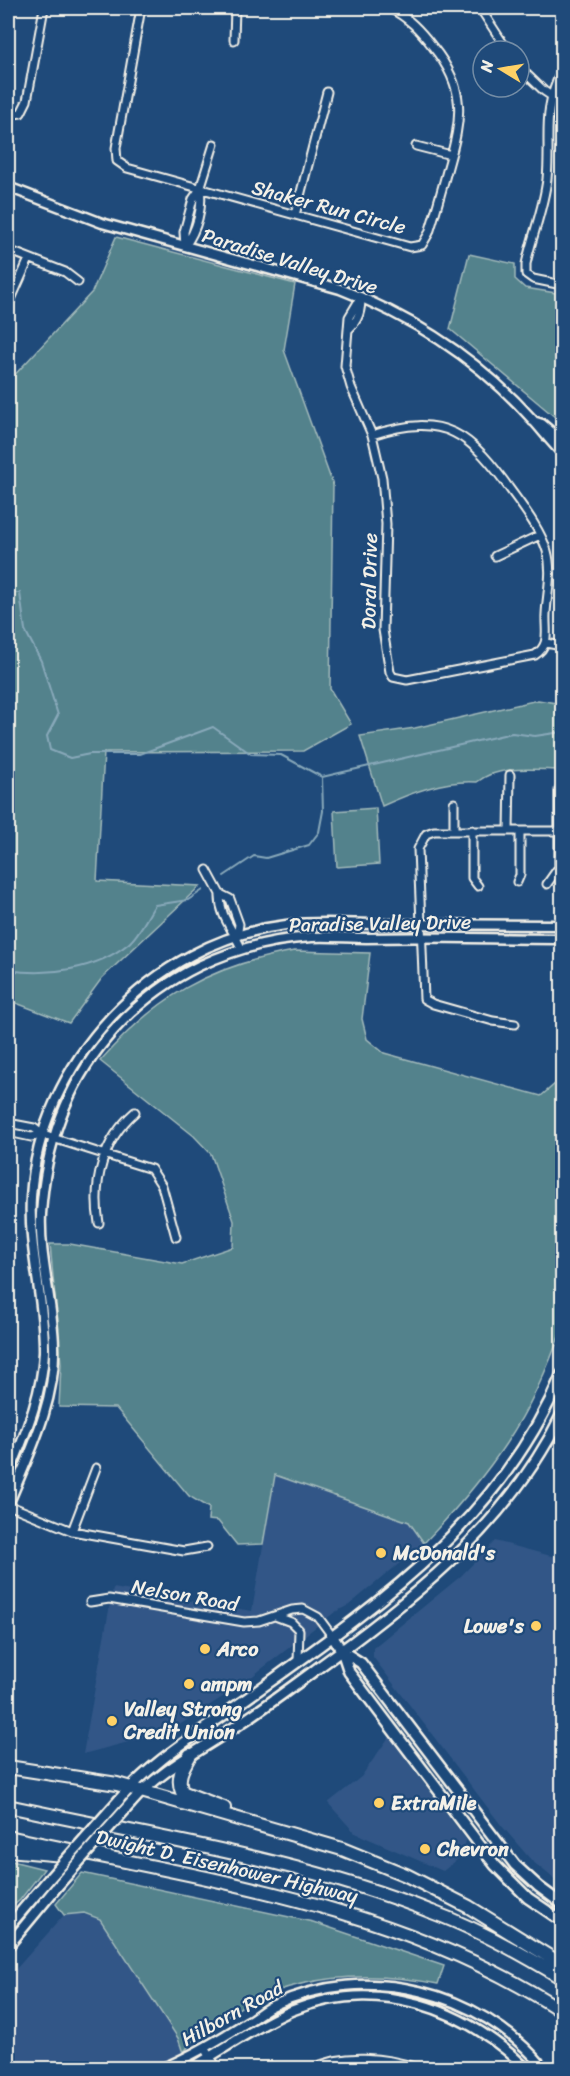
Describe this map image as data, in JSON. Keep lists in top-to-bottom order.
{
  "streets": {
    "highway": ["Dwight D. Eisenhower Highway"],
    "street": [
      "Shaker Run Circle",
      "Paradise Valley Drive",
      "Doral Drive",
      "Nelson Road",
      "Hilborn Road"
    ]
  },
  "crossings": [
    ["Paradise Valley Drive", "Doral Drive"]
  ],
  "places": [
    "McDonald's",
    "Lowe's",
    "Arco",
    "ampm",
    "Valley Strong Credit Union",
    "ExtraMile",
    "Chevron"
  ],
  "north": "left"
}
